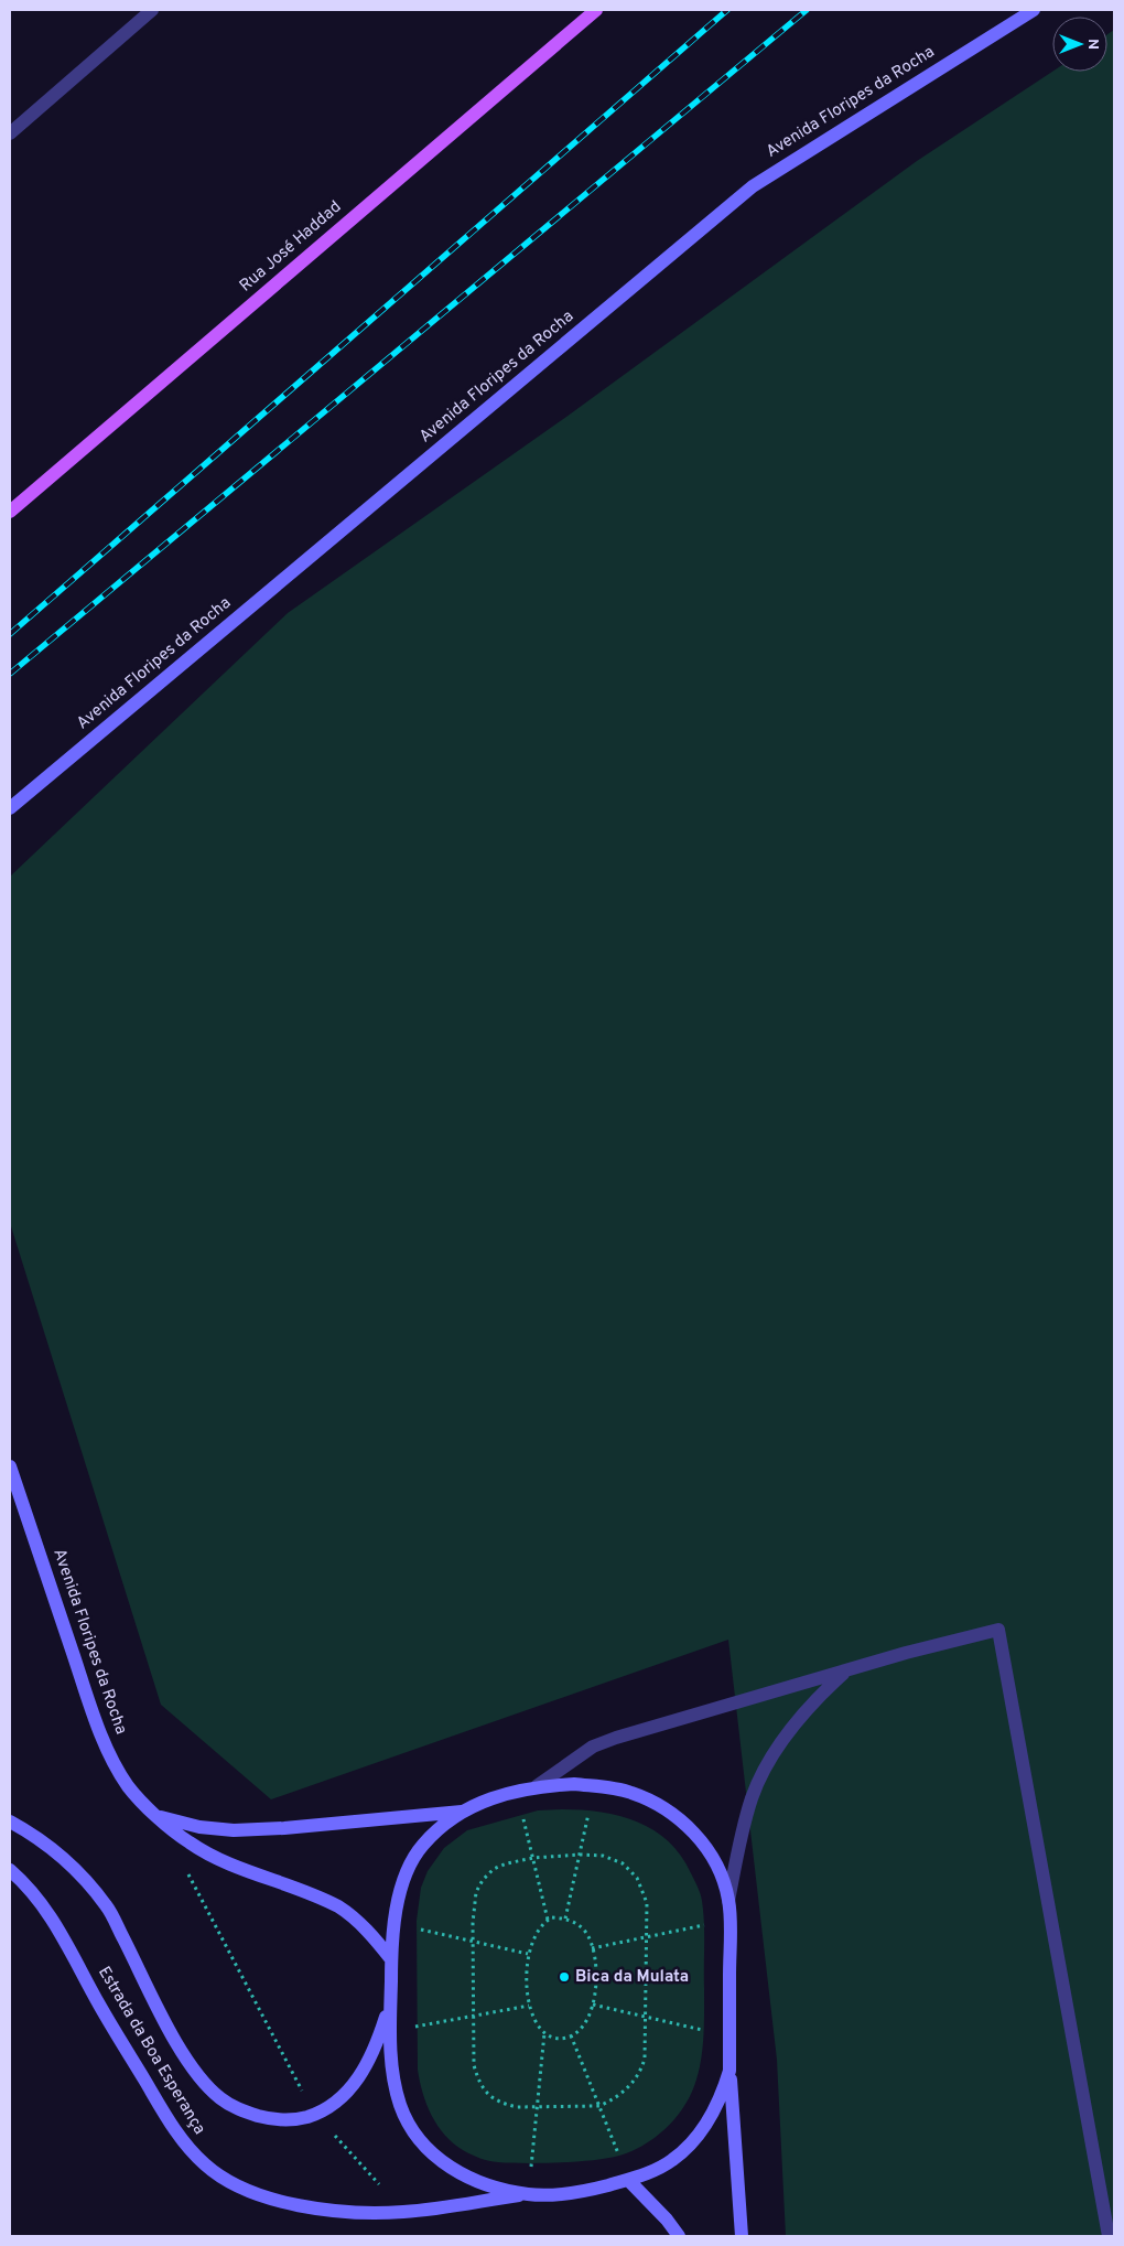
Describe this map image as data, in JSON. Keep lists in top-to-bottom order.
{
  "streets": {
    "main road": ["Avenida Floripes da Rocha", "Rua José Haddad", "Estrada da Boa Esperança"]
  },
  "places": ["Bica da Mulata"],
  "north": "right"
}
